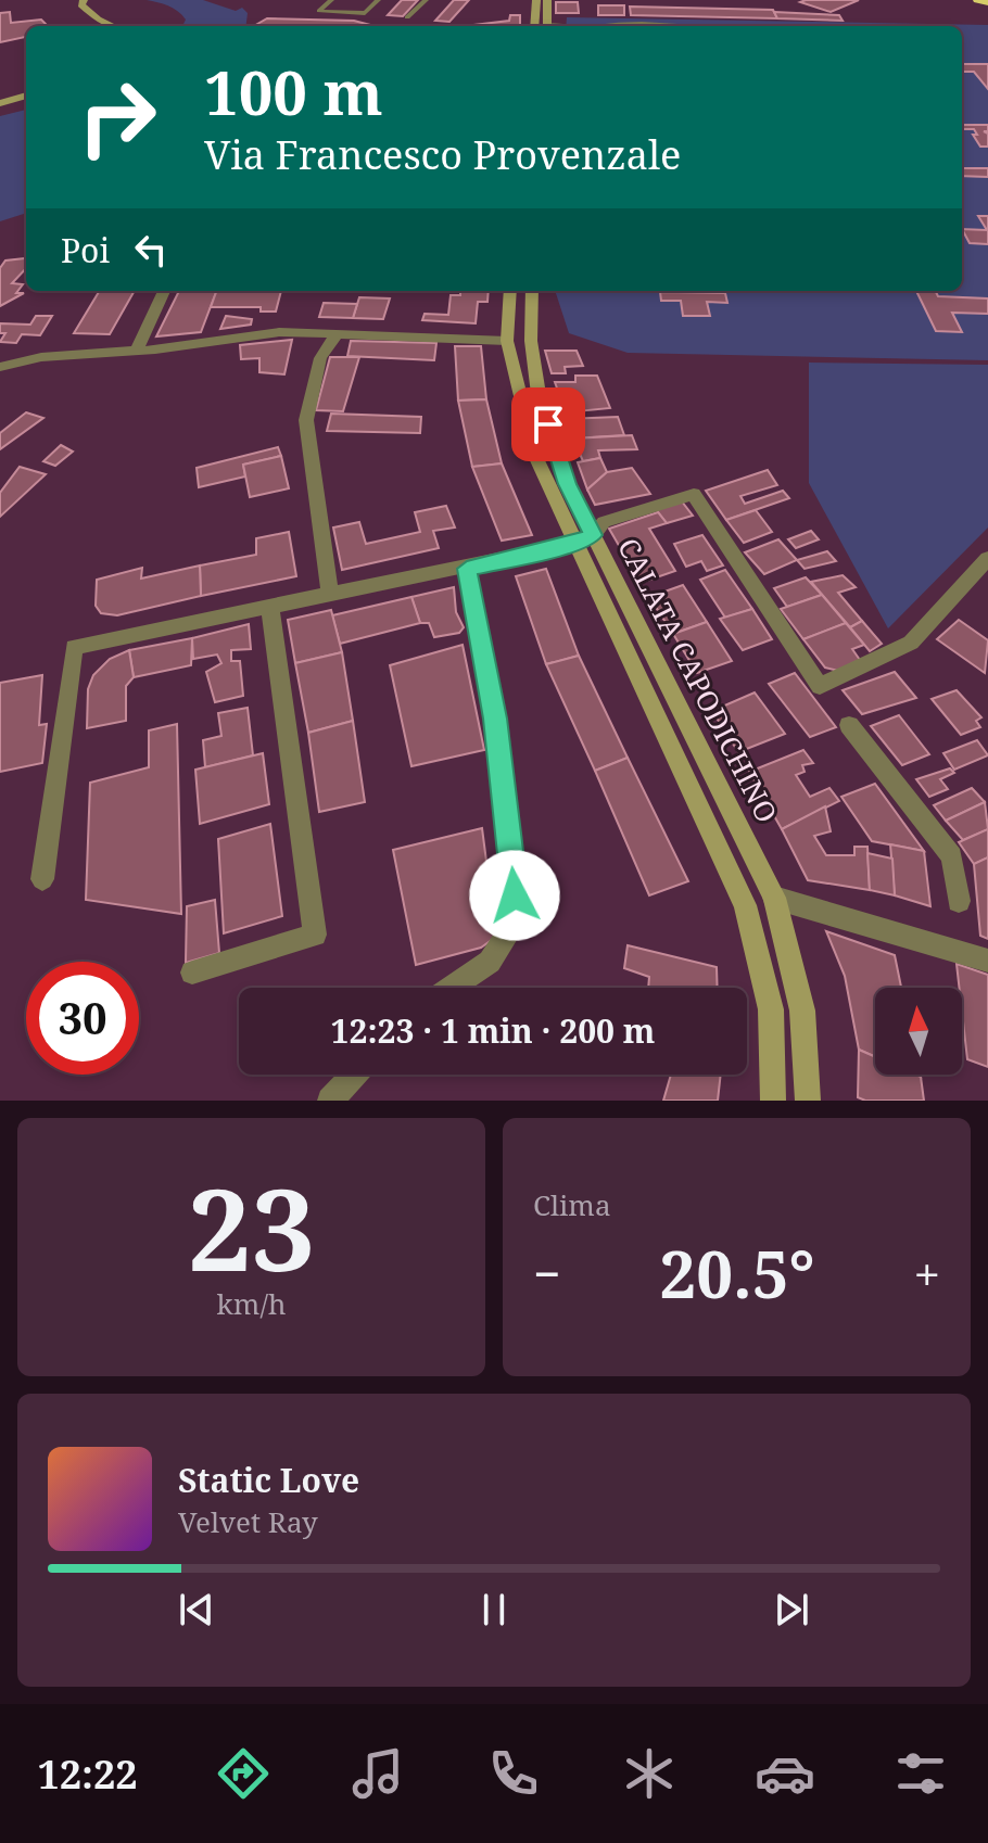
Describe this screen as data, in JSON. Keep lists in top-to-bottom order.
{
  "streets": {
    "main road": ["CALATA CAPODICHINO"]
  },
  "north": "top",
  "page": {
    "turn": ["100 m", "Via Francesco Provenzale"],
    "then": "Poi",
    "limit": "30",
    "trip": "12:23 · 1 min · 200 m",
    "tile": [
      ["23", "km/h"],
      "Clima"
    ],
    "heat": ["−", "20.5°", "+"],
    "song": ["Static Love", "Velvet Ray"],
    "tabs": "12:22"
  }
}
